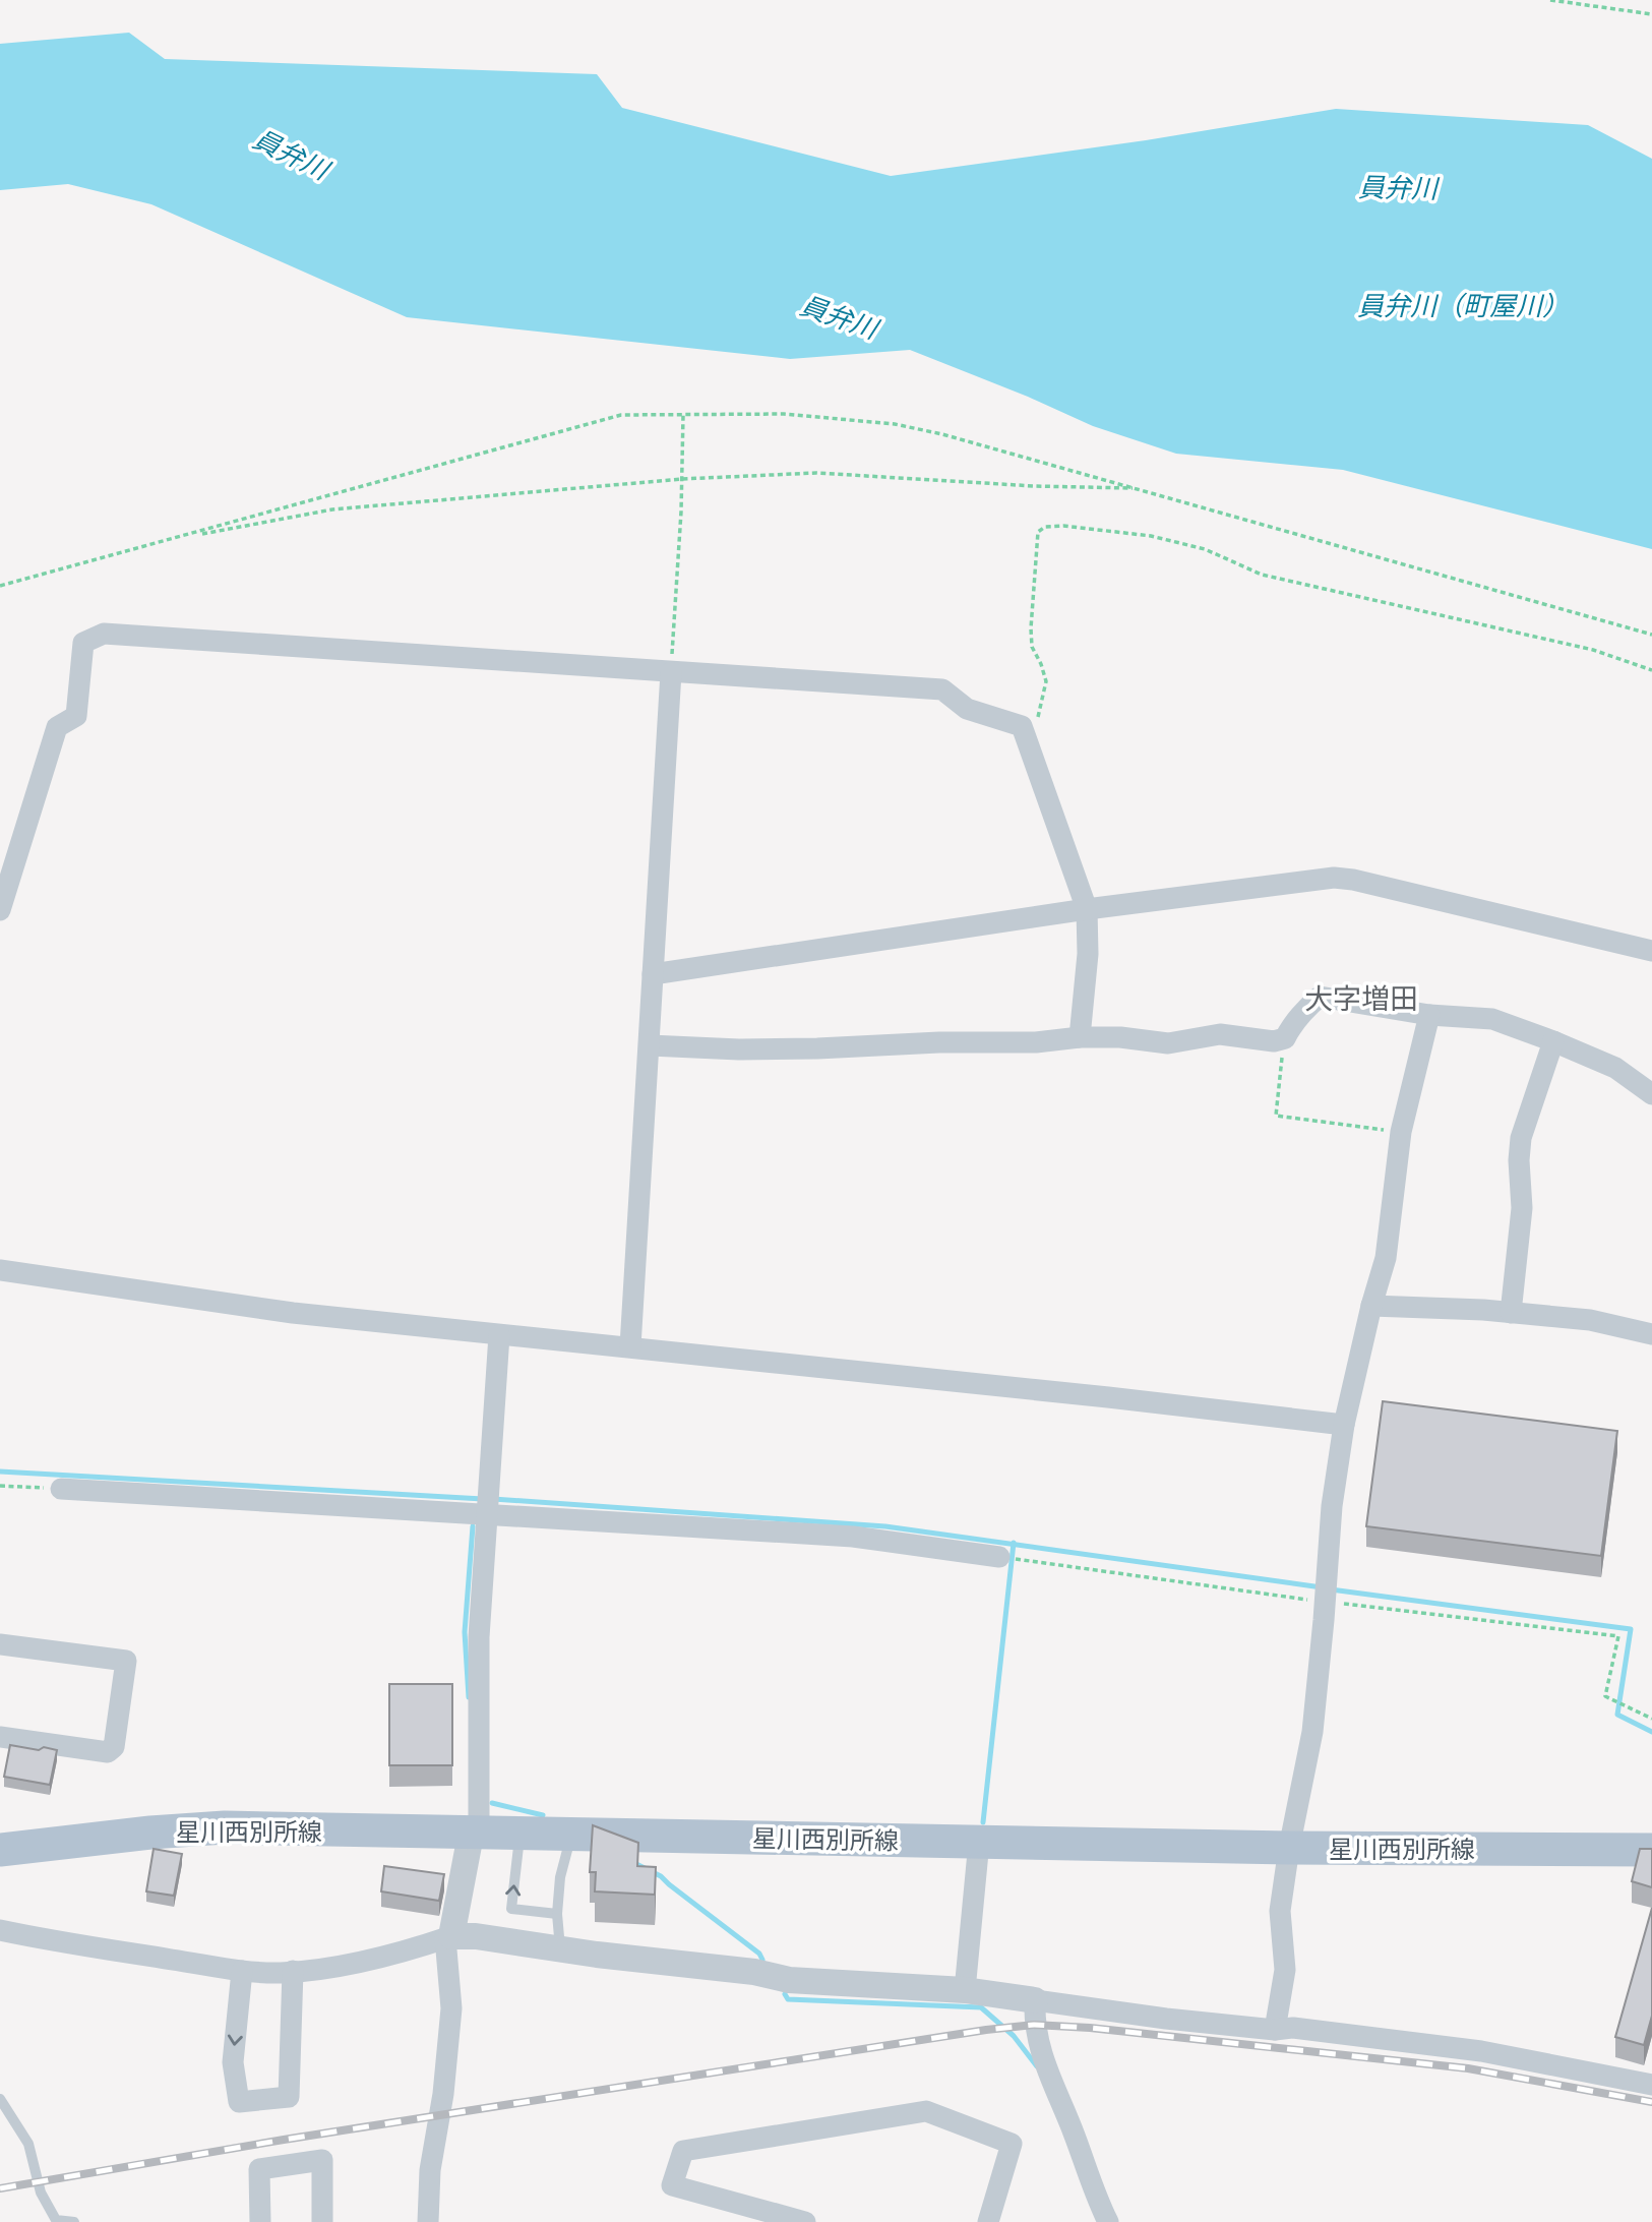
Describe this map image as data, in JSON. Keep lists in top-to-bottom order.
{
  "streets": {
    "main road": ["星川西別所線"]
  },
  "districts": ["大字増田"],
  "water": ["員弁川", "員弁川（町屋川）"]
}
